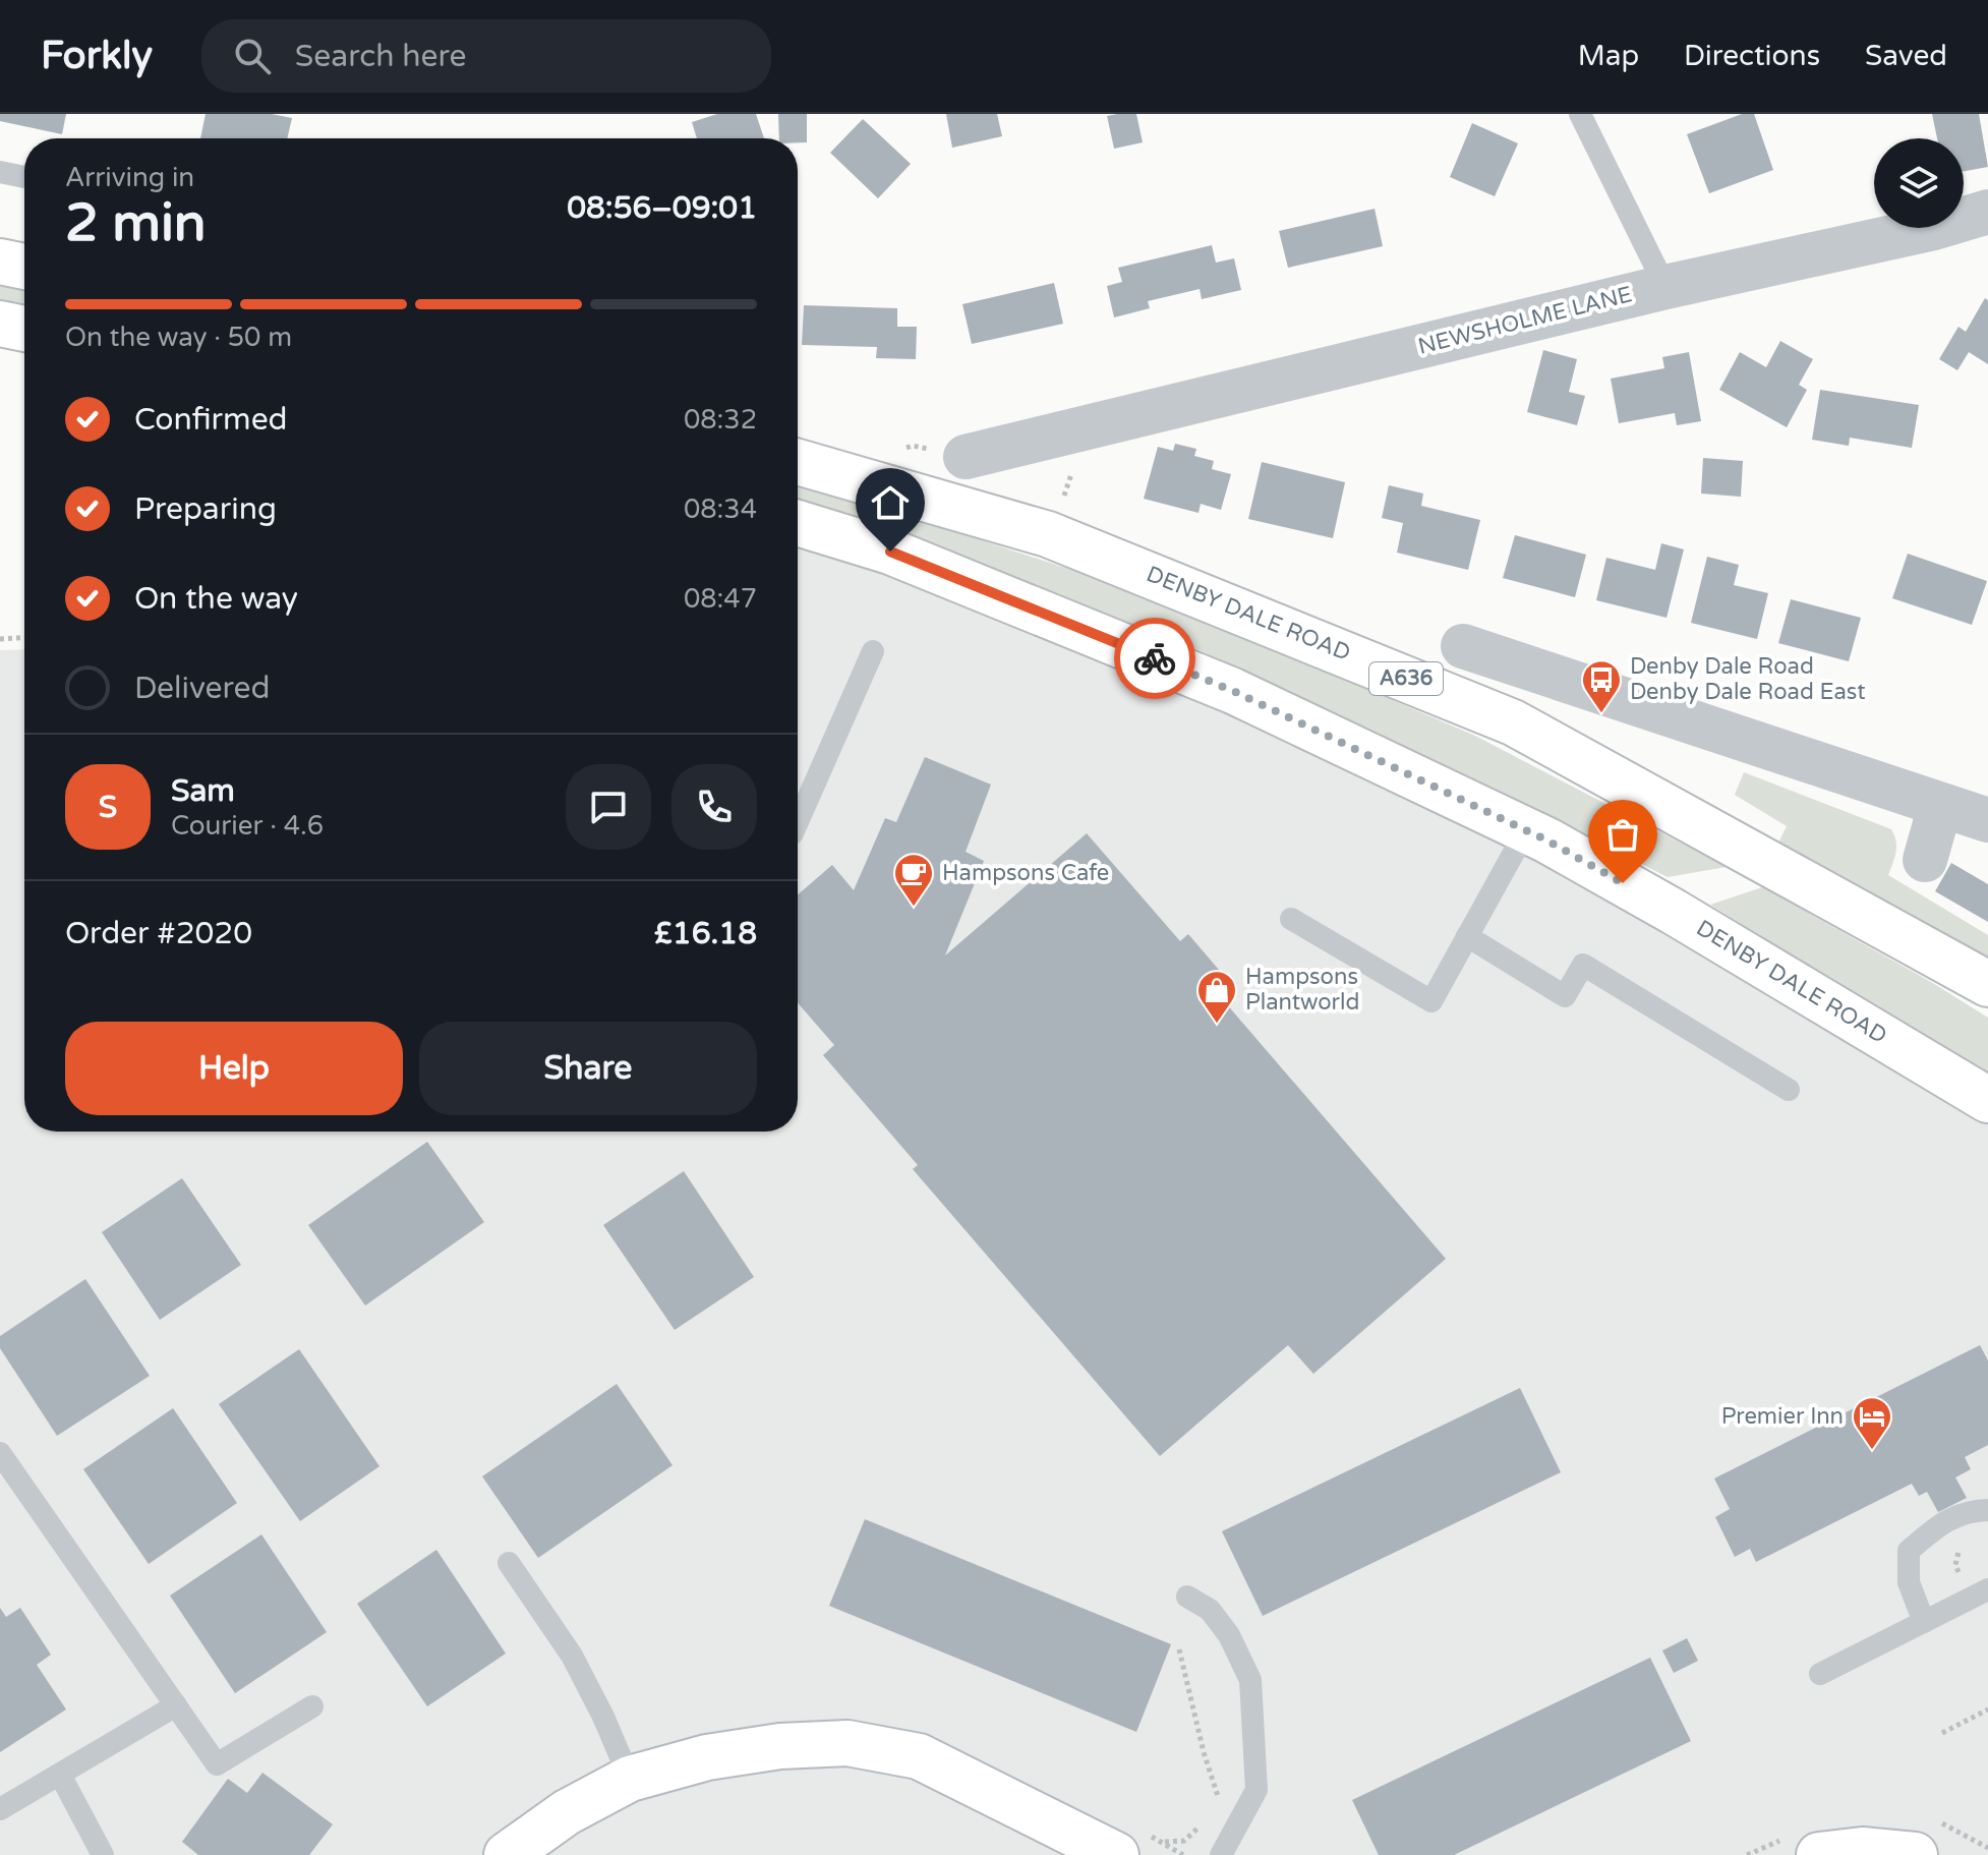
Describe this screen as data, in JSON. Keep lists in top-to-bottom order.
{
  "streets": {
    "main road": ["DENBY DALE ROAD", "A636"],
    "street": ["NEWSHOLME LANE"]
  },
  "places": {
    "bus stop": ["Denby Dale Road Denby Dale Road East"],
    "cafe": ["Hampsons Cafe"],
    "shop": ["Hampsons Plantworld"],
    "hotel": ["Premier Inn"]
  },
  "page": {
    "header": "Forkly",
    "search": "Search here",
    "nav": ["Map", "Directions", "Saved"],
    "heading": ["2 min", "Arriving in", "08:56–09:01"],
    "panel": [
      "Sam",
      "Courier · 4.6",
      "Order #2020",
      "£16.18"
    ],
    "bar": "On the way · 50 m",
    "list": [
      ["Confirmed", "08:32"],
      ["Preparing", "08:34"],
      ["On the way", "08:47"],
      "Delivered"
    ],
    "round": "S",
    "buttons": ["Help", "Share"]
  }
}
